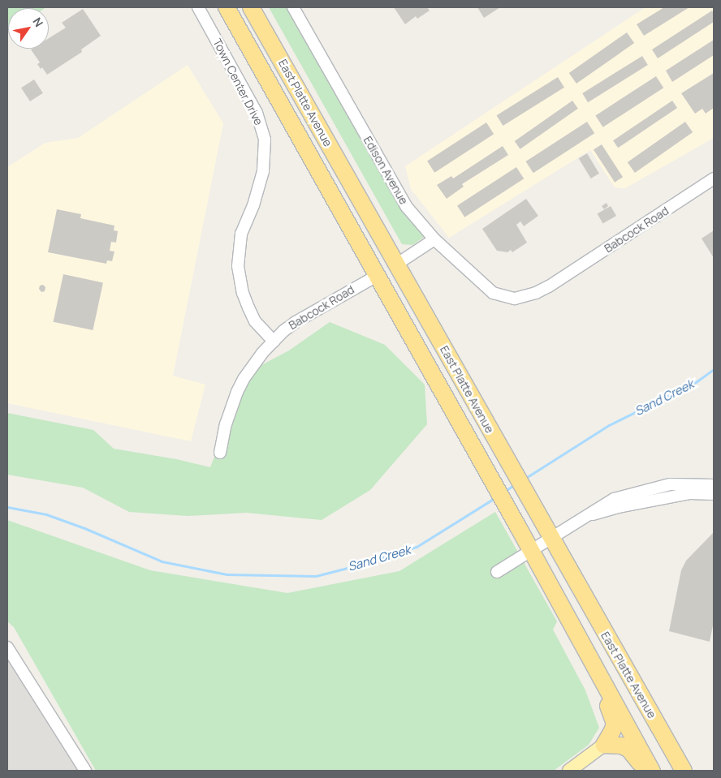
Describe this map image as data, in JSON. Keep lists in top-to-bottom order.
{
  "streets": {
    "highway": ["East Platte Avenue"],
    "street": ["Town Center Drive", "Edison Avenue", "Babcock Road"]
  },
  "crossings": [
    ["Town Center Drive", "Babcock Road"],
    ["East Platte Avenue", "Babcock Road"],
    ["Edison Avenue", "Babcock Road"]
  ],
  "water": ["Sand Creek"],
  "north": "top right"
}
